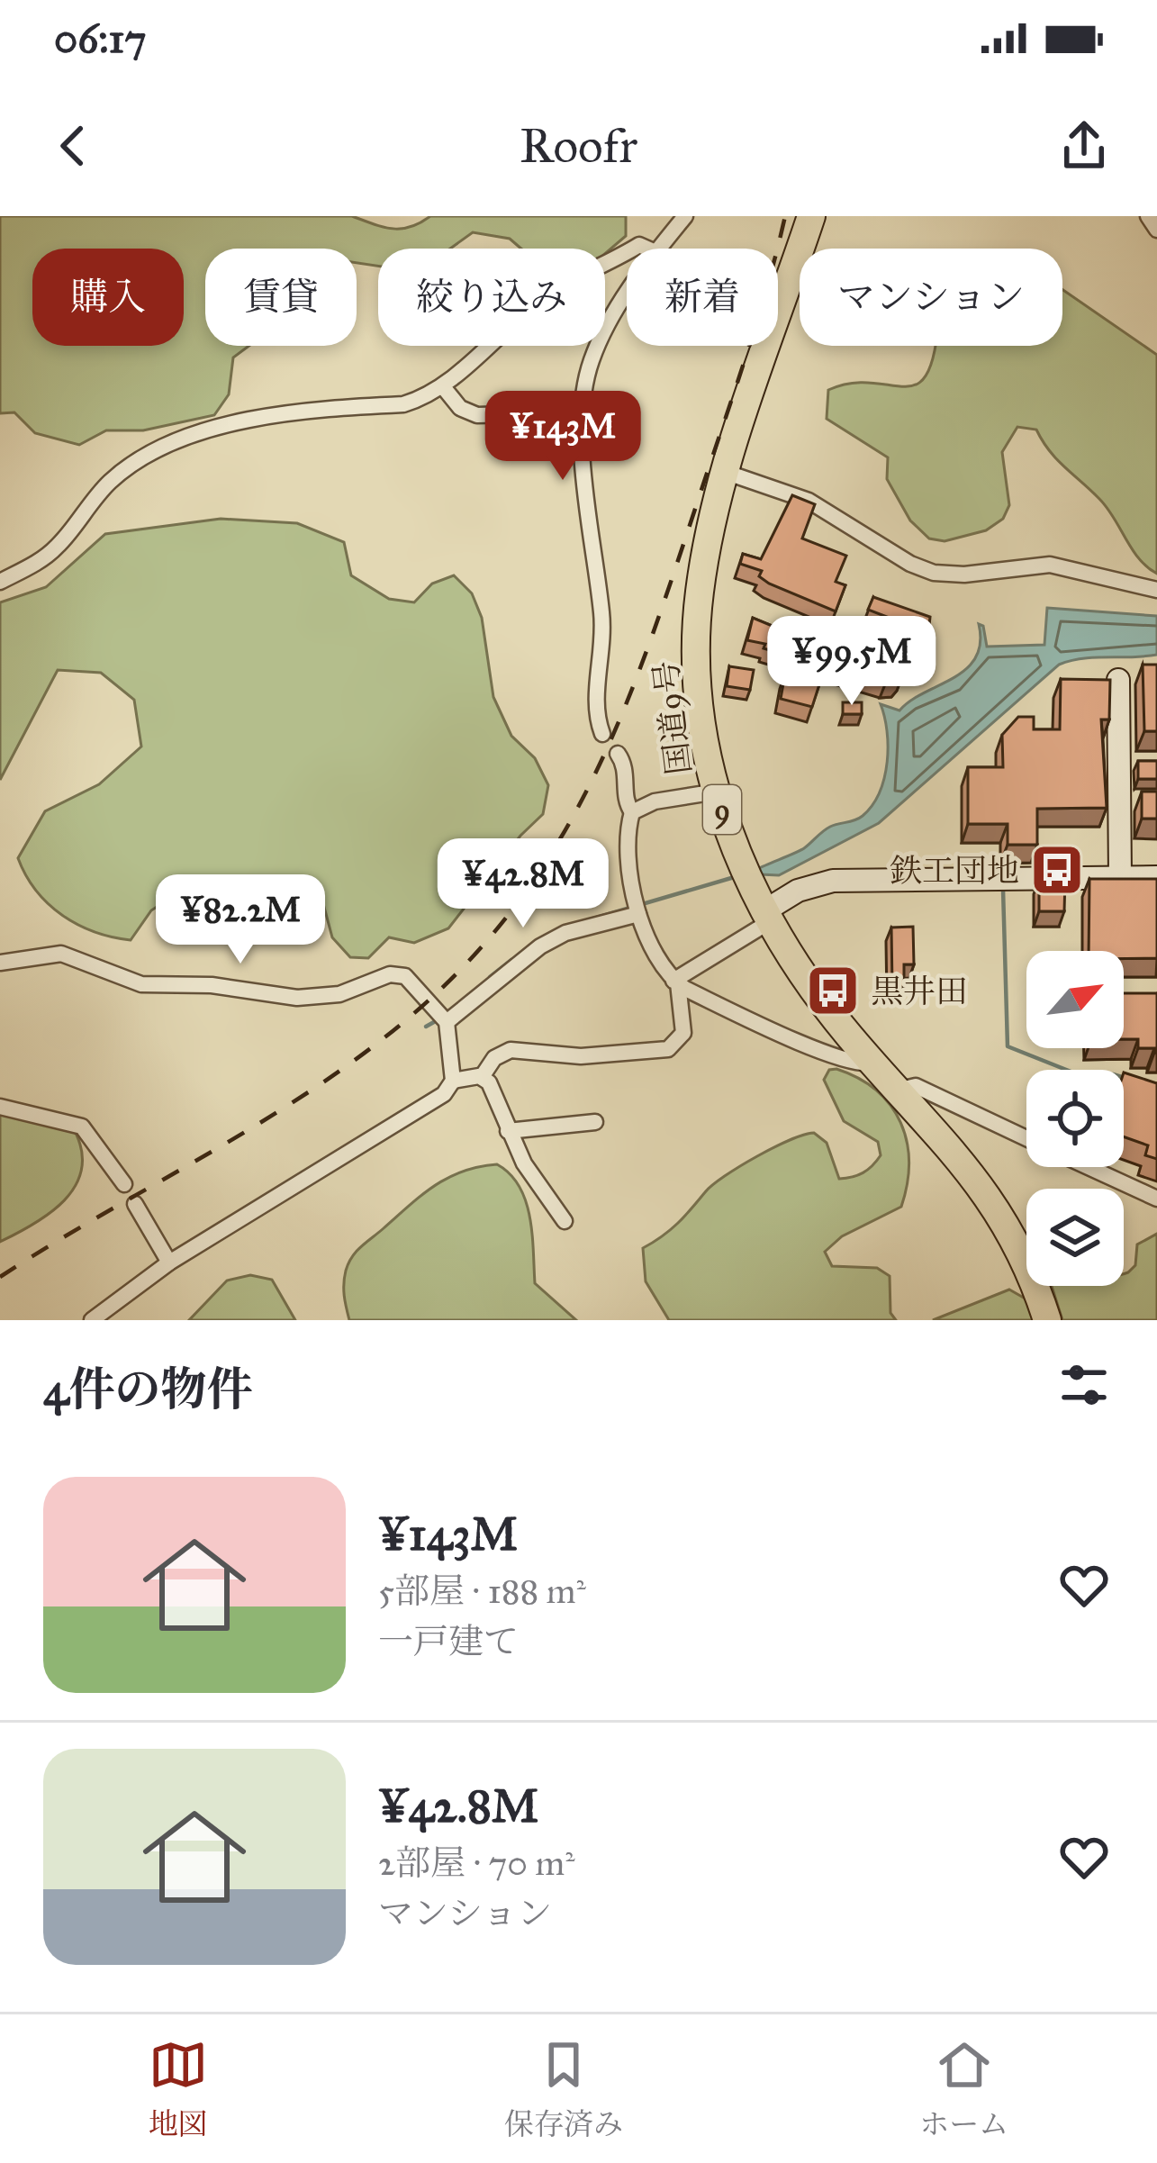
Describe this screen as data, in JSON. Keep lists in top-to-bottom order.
{
  "streets": {
    "highway": ["国道9号", "9"]
  },
  "places": {
    "bus stop": ["鉄工団地", "黒井田"]
  },
  "north": "top right",
  "page": {
    "status": "06:17",
    "header": "Roofr",
    "chip": [
      "購入",
      "賃貸",
      "絞り込み",
      "新着",
      "マンション"
    ],
    "price": [
      "¥143M",
      "¥99.5M",
      "¥42.8M",
      "¥82.2M"
    ],
    "heading": "4件の物件",
    "list": [
      {
        "name": "¥143M",
        "note": "5部屋 · 188 m² · 一戸建て"
      },
      {
        "name": "¥42.8M",
        "note": "2部屋 · 70 m² · マンション"
      }
    ],
    "tabs": ["地図", "保存済み", "ホーム"]
  }
}
